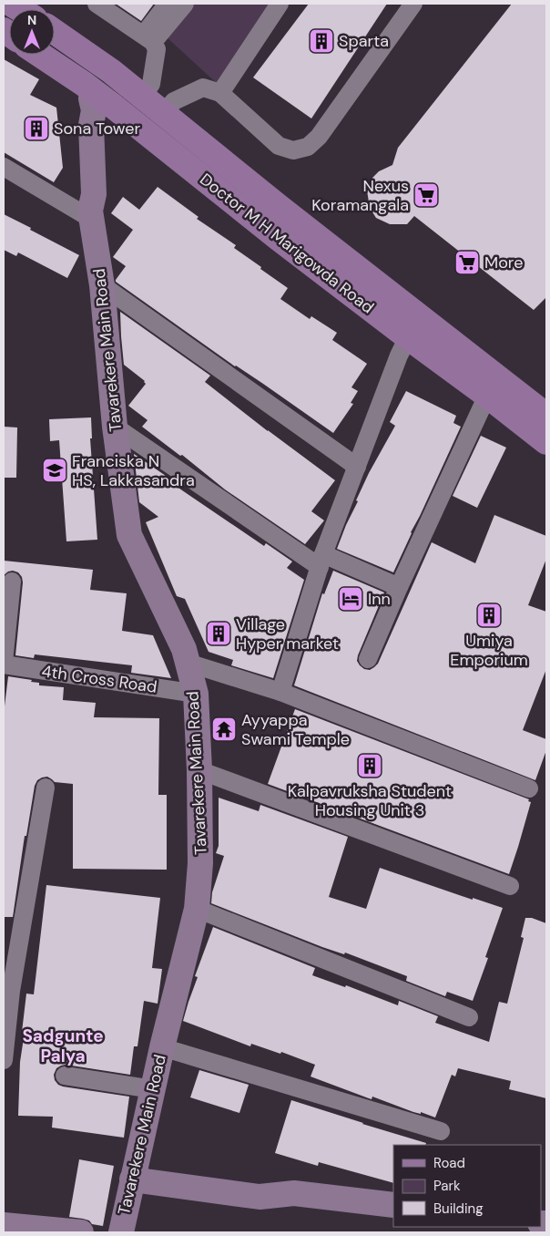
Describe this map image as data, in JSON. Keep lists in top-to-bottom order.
{
  "streets": {
    "main road": ["Doctor M H Marigowda Road", "Tavarekere Main Road"],
    "street": ["4th Cross Road"]
  },
  "crossings": [
    ["Doctor M H Marigowda Road", "Tavarekere Main Road"],
    ["Tavarekere Main Road", "4th Cross Road"]
  ],
  "districts": ["Sadgunte Palya"],
  "places": {
    "building": [
      "Sparta",
      "Sona Tower",
      "Umiya Emporium",
      "Village Hyper market",
      "Kalpavruksha Student Housing Unit 3"
    ],
    "supermarket": ["Nexus Koramangala", "More"],
    "school or university": ["Franciska N HS, Lakkasandra"],
    "hotel": ["Inn"],
    "temple": ["Ayyappa Swami Temple"]
  },
  "legend": ["Road", "Park", "Building"],
  "north": "top"
}
